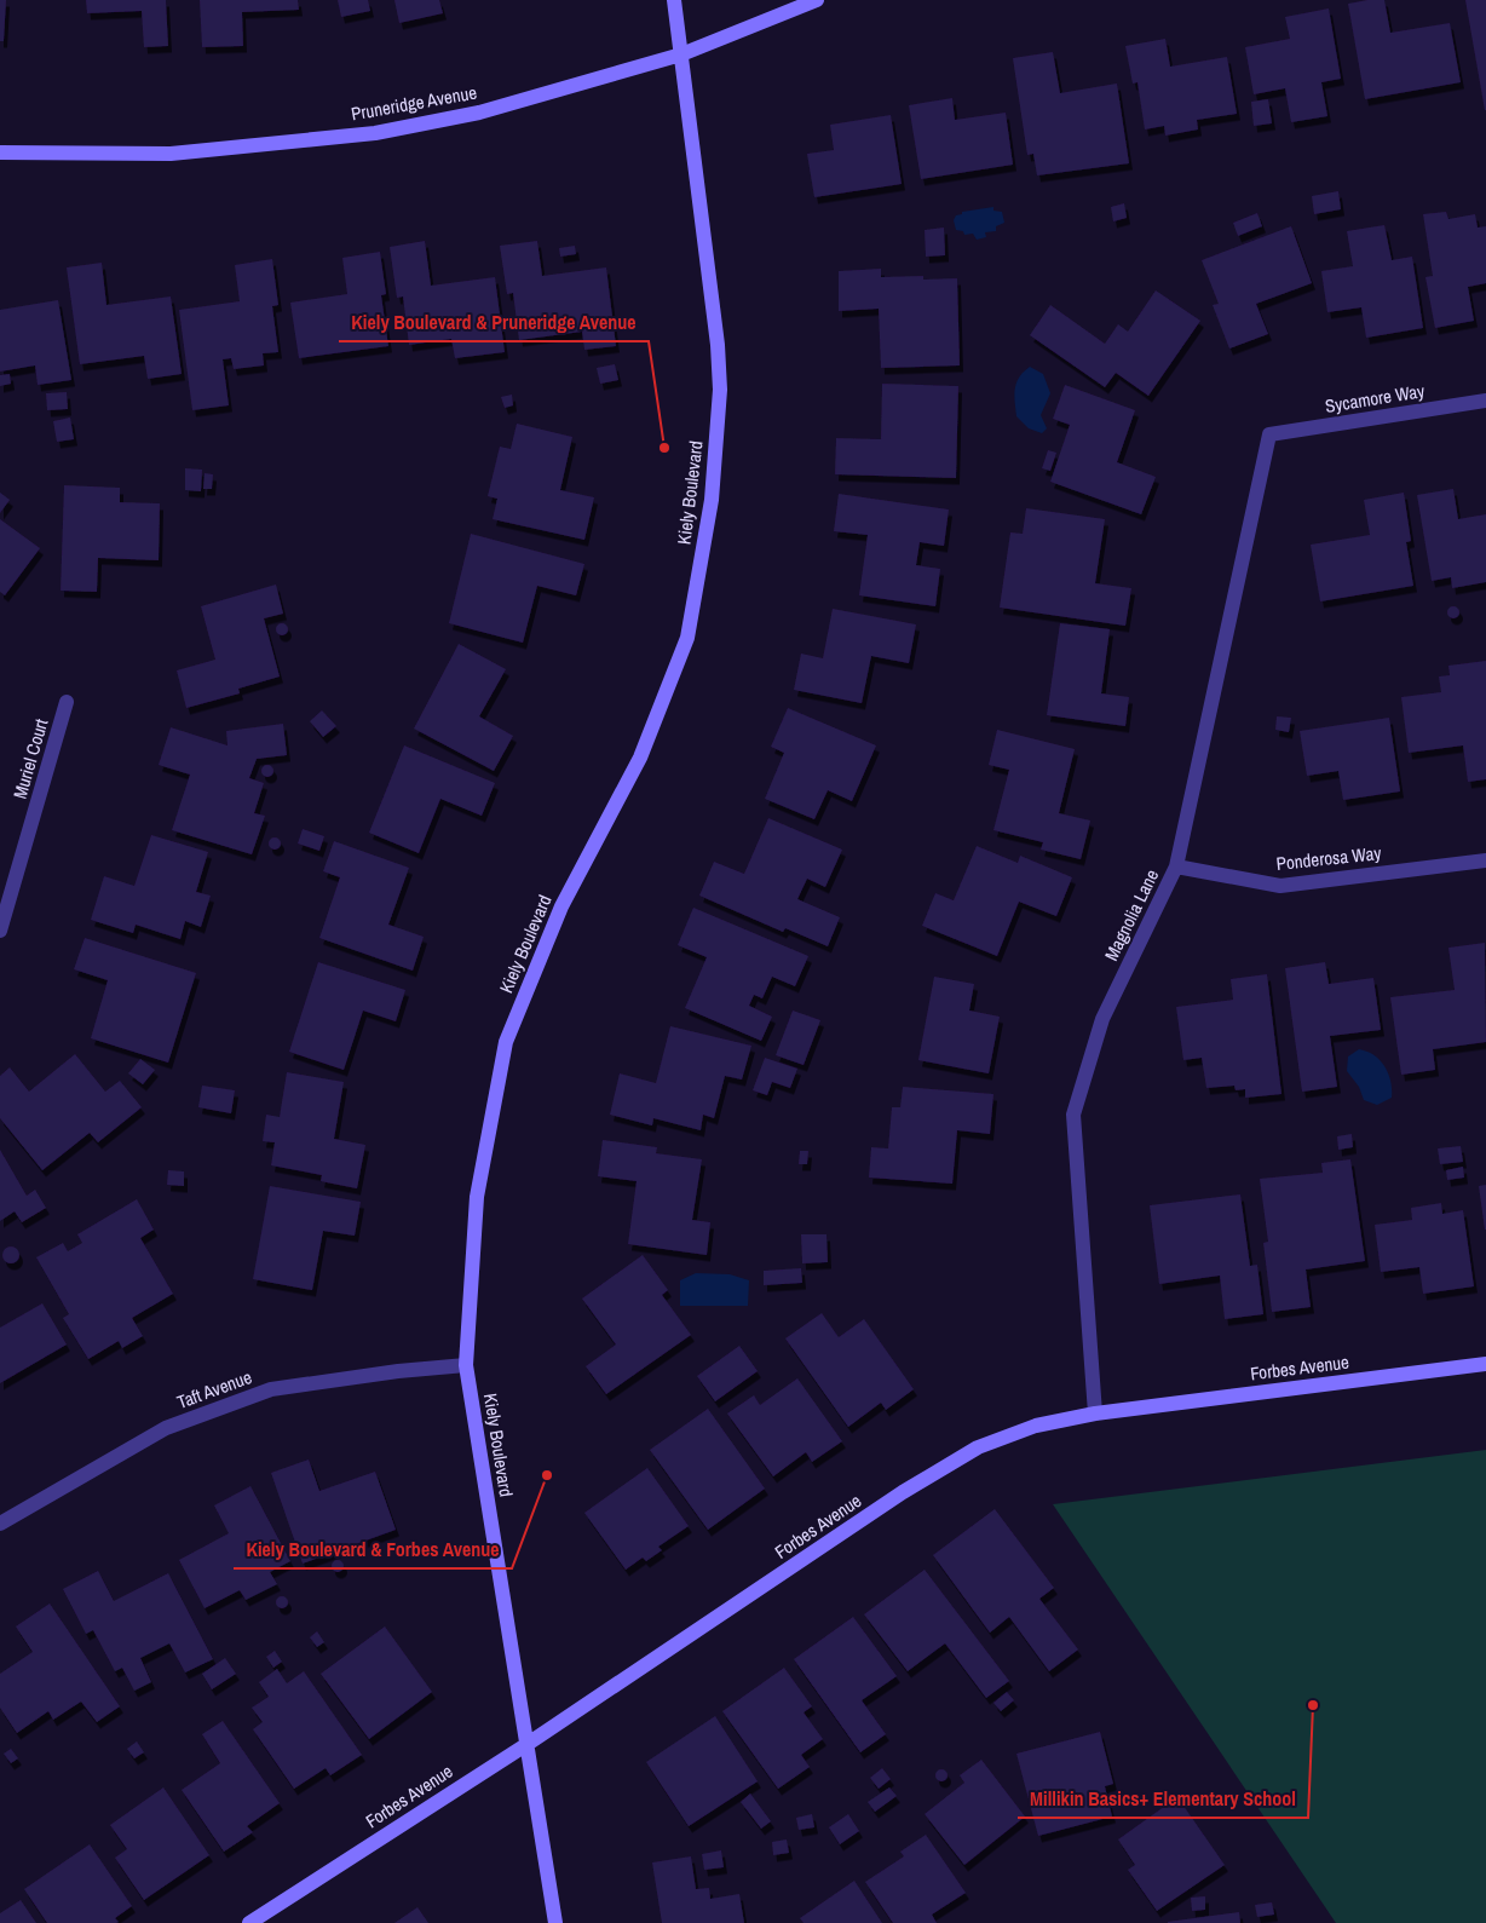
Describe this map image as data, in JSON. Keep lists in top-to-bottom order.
{
  "streets": {
    "main road": ["Pruneridge Avenue", "Kiely Boulevard", "Forbes Avenue"],
    "street": [
      "Sycamore Way",
      "Muriel Court",
      "Ponderosa Way",
      "Magnolia Lane",
      "Taft Avenue"
    ]
  },
  "crossings": [
    ["Pruneridge Avenue", "Kiely Boulevard"],
    ["Sycamore Way", "Magnolia Lane"],
    ["Kiely Boulevard", "Forbes Avenue"],
    ["Kiely Boulevard", "Taft Avenue"],
    ["Ponderosa Way", "Magnolia Lane"],
    ["Magnolia Lane", "Forbes Avenue"]
  ],
  "places": ["Kiely Boulevard & Pruneridge Avenue", "Kiely Boulevard & Forbes Avenue", "Millikin Basics+ Elementary School"]
}
